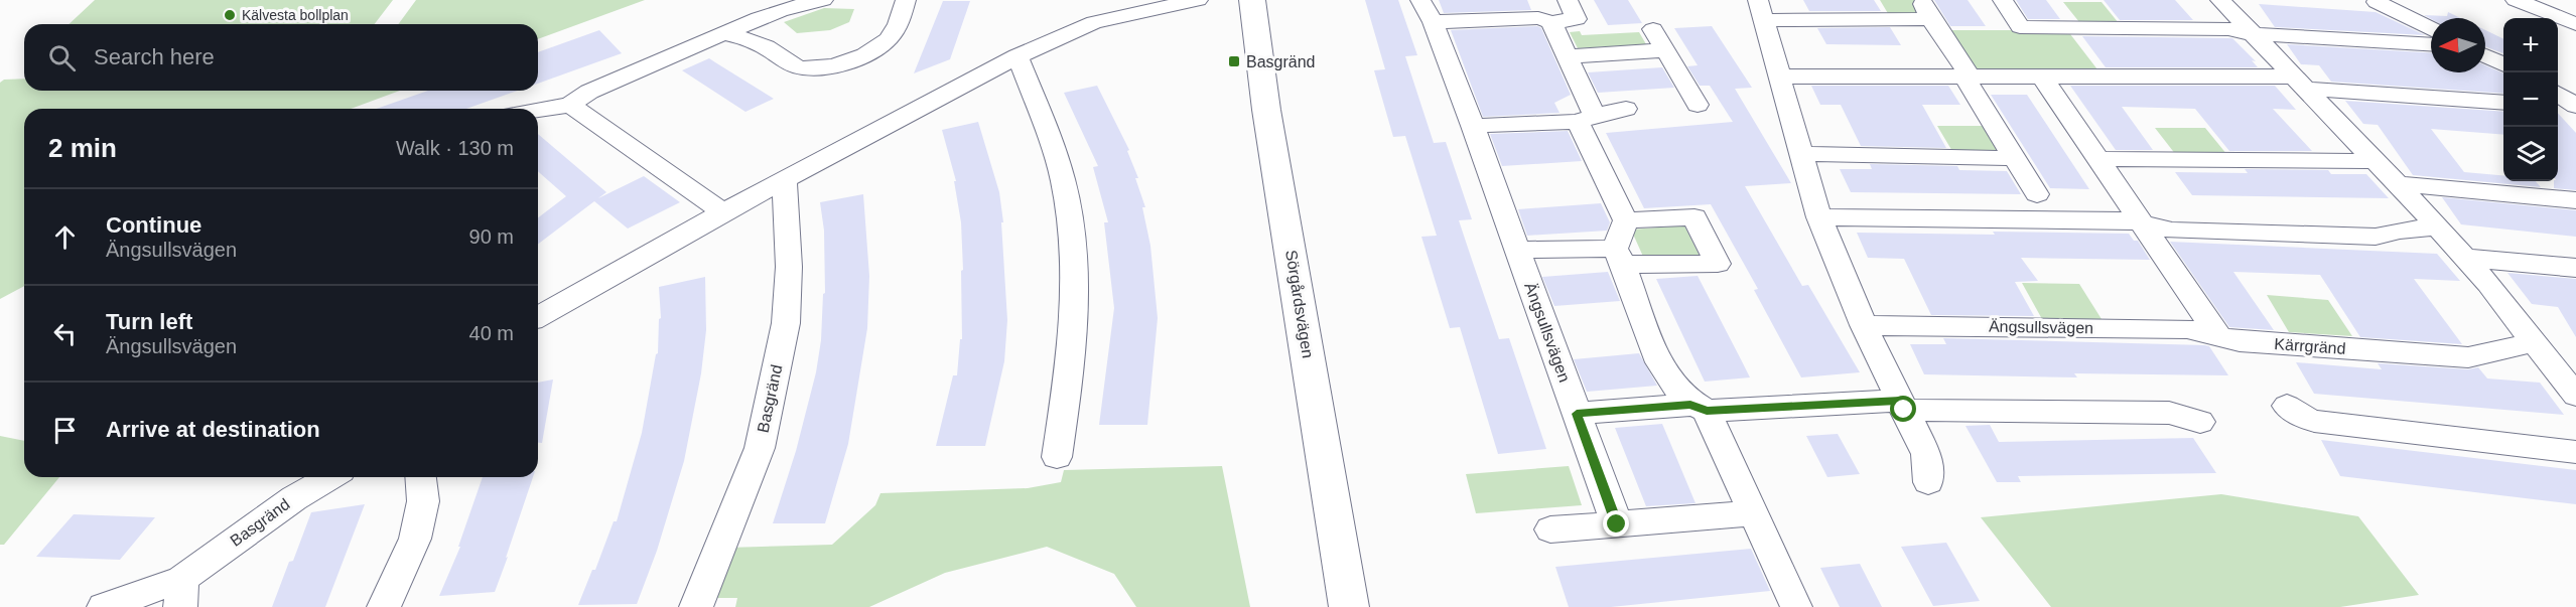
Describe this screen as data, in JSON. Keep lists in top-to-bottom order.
{
  "streets": {
    "street": [
      "Sörgårdsvägen",
      "Ängsullsvägen",
      "Kärrgränd",
      "Basgränd"
    ]
  },
  "crossings": [
    ["Ängsullsvägen", "Kärrgränd"]
  ],
  "places": {
    "other": ["Kälvesta bollplan"],
    "transit": ["Basgränd"]
  },
  "north": "left",
  "page": {
    "map_buttons": ["+", "−"],
    "search": "Search here",
    "heading": ["2 min", "Walk · 130 m"],
    "list": [
      ["Continue", "Ängsullsvägen", "90 m"],
      ["Turn left", "Ängsullsvägen", "40 m"],
      "Arrive at destination"
    ]
  }
}
